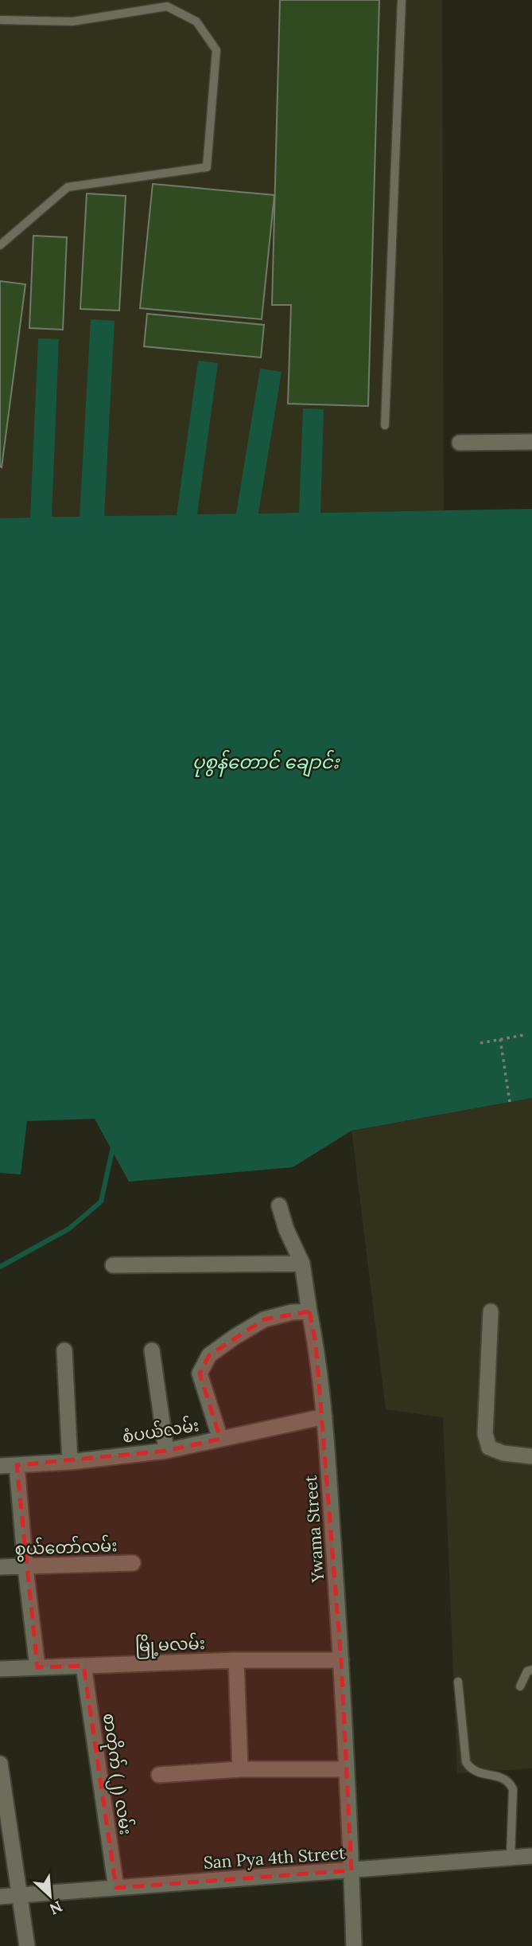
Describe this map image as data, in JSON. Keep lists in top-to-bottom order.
{
  "streets": {
    "street": [
      "စံပယ်လမ်း",
      "Ywama Street",
      "စွယ်တော်လမ်း",
      "မြို့မလမ်း",
      "စာတိုက် (၂) လမ်း",
      "San Pya 4th Street"
    ]
  },
  "crossings": [
    ["စံပယ်လမ်း", "Ywama Street"],
    ["Ywama Street", "မြို့မလမ်း"],
    ["Ywama Street", "San Pya 4th Street"],
    ["မြို့မလမ်း", "စာတိုက် (၂) လမ်း"],
    ["စာတိုက် (၂) လမ်း", "San Pya 4th Street"]
  ],
  "water": ["ပုစွန်တောင် ချောင်း"],
  "north": "bottom right"
}
